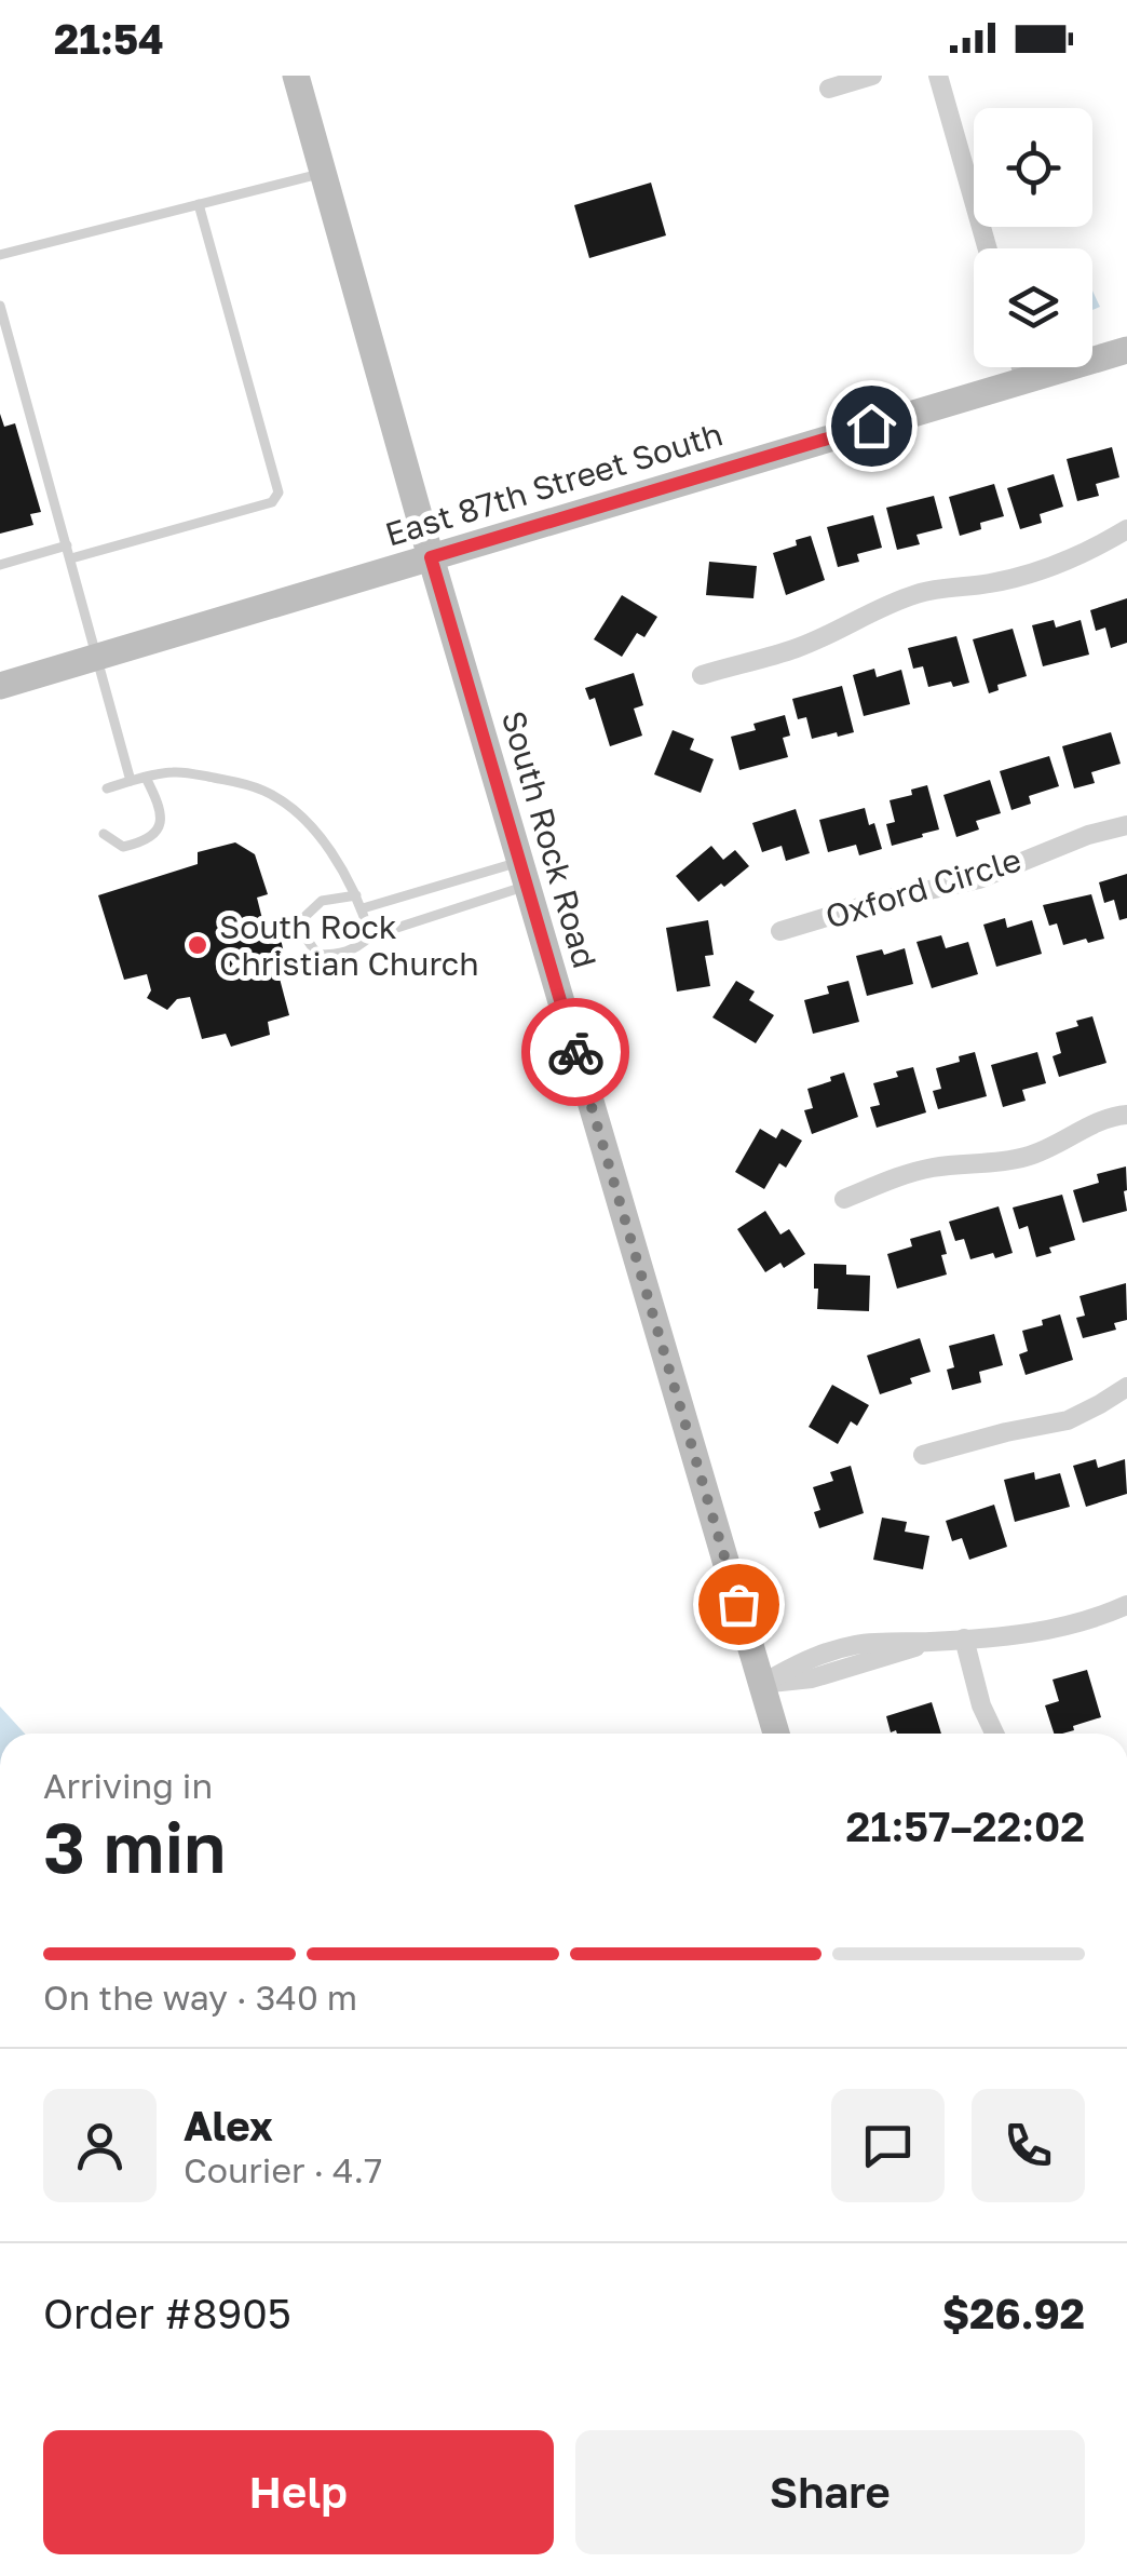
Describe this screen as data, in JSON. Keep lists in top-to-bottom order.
{
  "streets": {
    "main road": ["East 87th Street South", "South Rock Road"],
    "street": ["Oxford Circle"]
  },
  "crossings": [
    ["East 87th Street South", "South Rock Road"]
  ],
  "places": ["South Rock Christian Church"],
  "page": {
    "status": "21:54",
    "heading": ["3 min", "Arriving in", "21:57–22:02"],
    "panel": [
      "Alex",
      "Courier · 4.7",
      "Order #8905",
      "$26.92"
    ],
    "bar": "On the way · 340 m",
    "buttons": ["Help", "Share"]
  }
}
